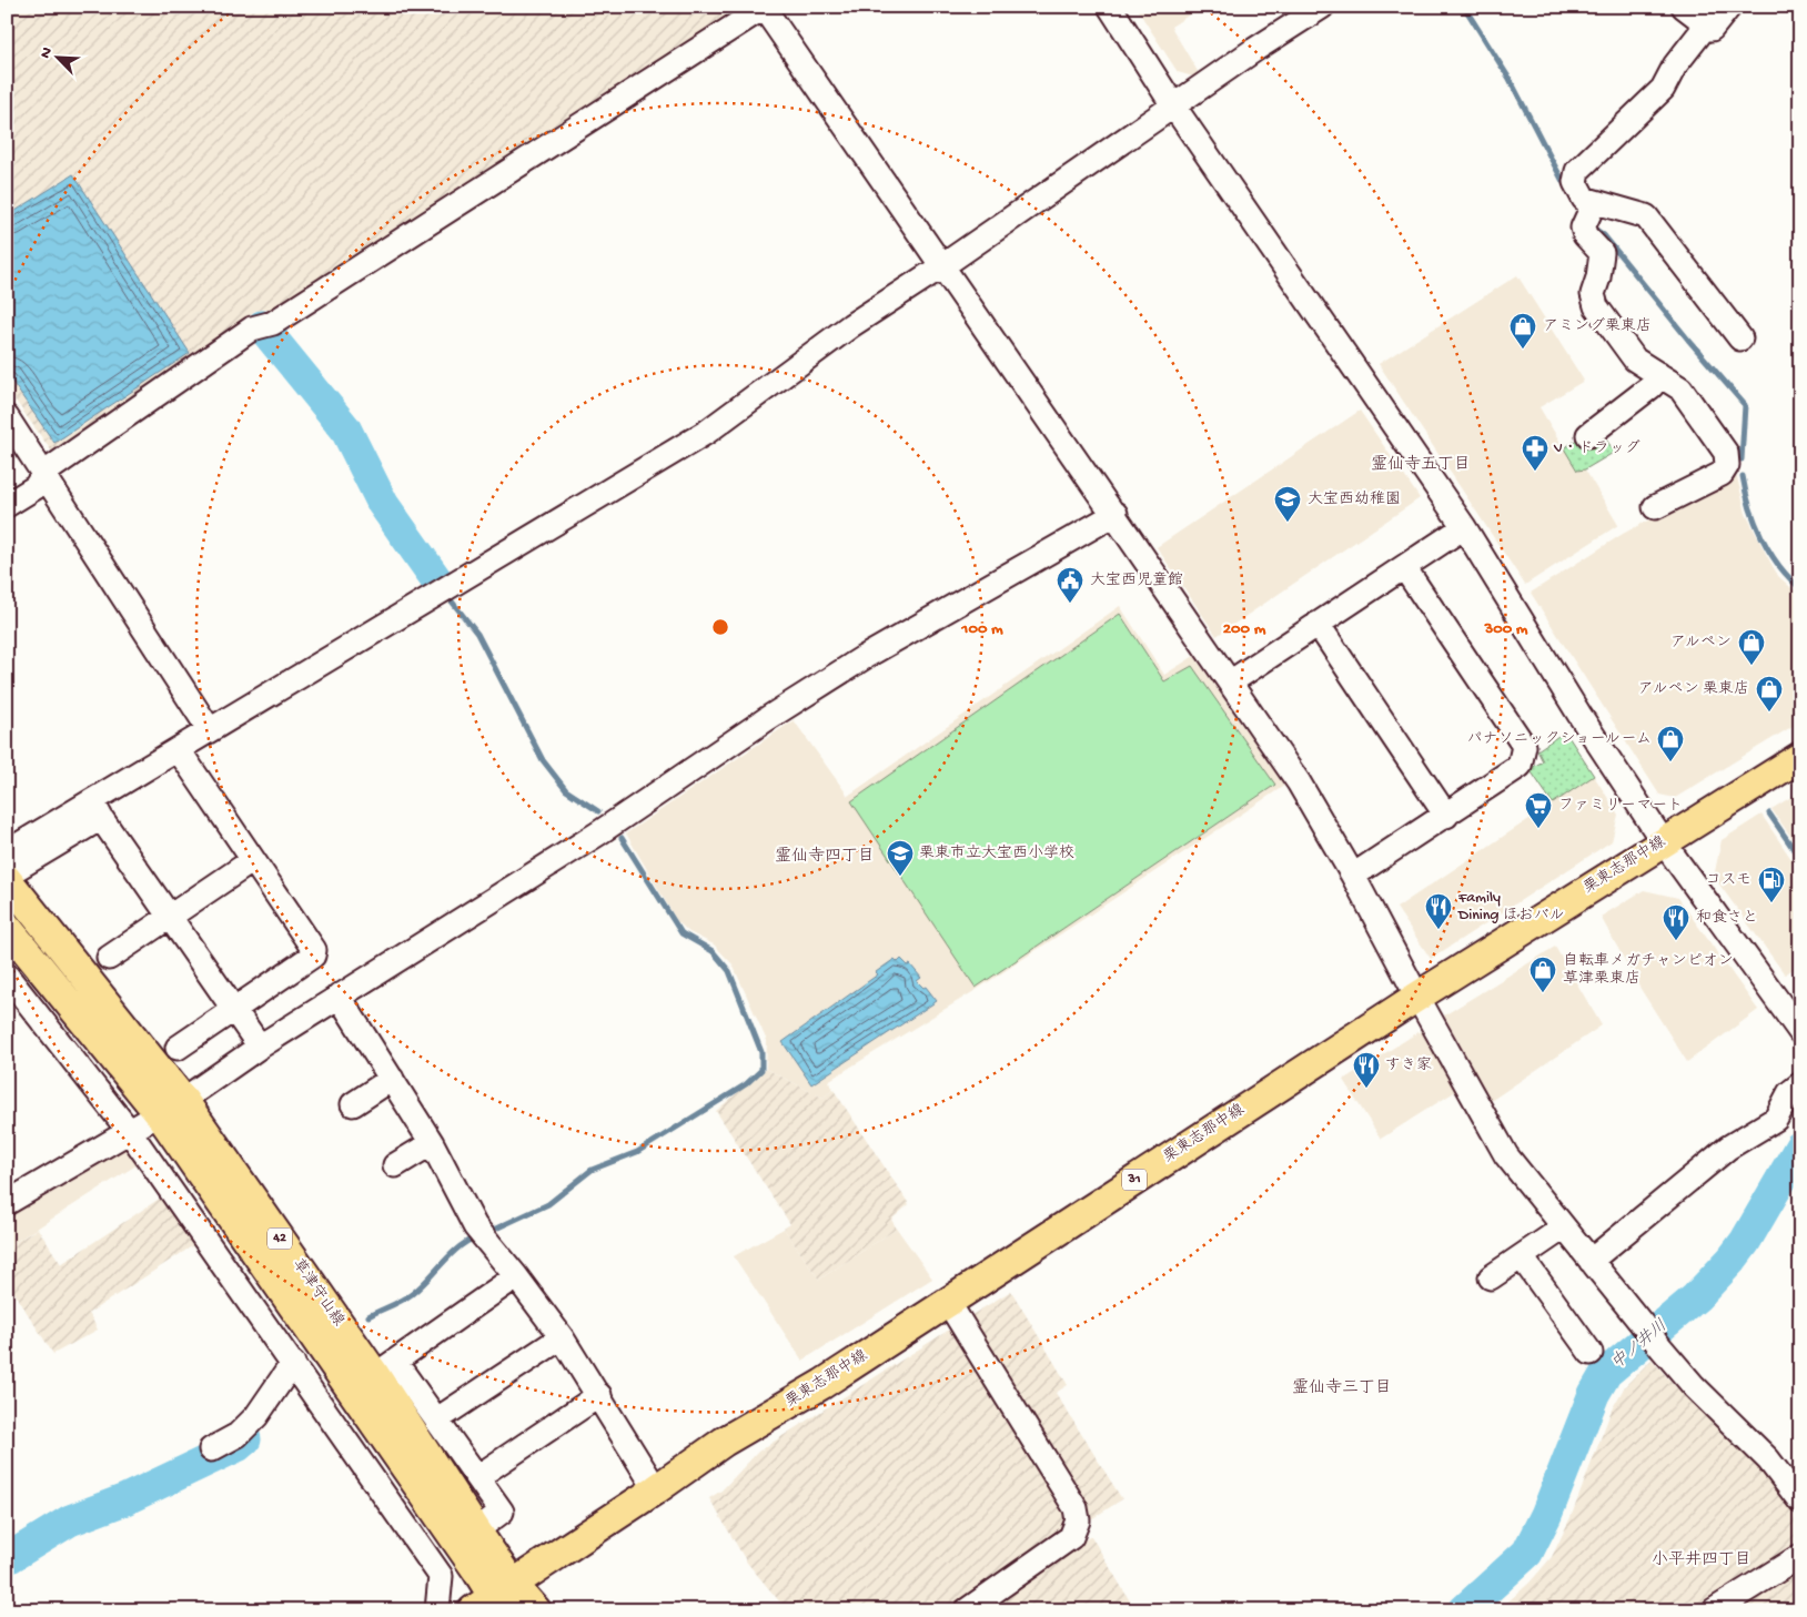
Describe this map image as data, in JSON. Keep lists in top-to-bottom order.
{
  "streets": {
    "main road": [
      "栗東志那中線",
      "31",
      "42",
      "草津守山線"
    ]
  },
  "crossings": [
    ["栗東志那中線", "草津守山線"]
  ],
  "districts": [
    "霊仙寺五丁目",
    "霊仙寺四丁目",
    "霊仙寺三丁目",
    "小平井四丁目"
  ],
  "water": ["中ノ井川"],
  "places": {
    "shop": [
      "アミング栗東店",
      "アルペン",
      "アルペン 栗東店",
      "パナソニックショールーム",
      "自転車メガチャンピオン 草津栗東店"
    ],
    "pharmacy": ["V・ドラッグ"],
    "school or university": ["大宝西幼稚園", "栗東市立大宝西小学校"],
    "public building": ["大宝西児童館"],
    "supermarket": ["ファミリーマート"],
    "fuel station": ["コスモ"],
    "restaurant": ["Family Dining ほおバル", "和食さと", "すき家"]
  },
  "north": "top left",
  "rings": ["100 m", "200 m", "300 m"]
}
